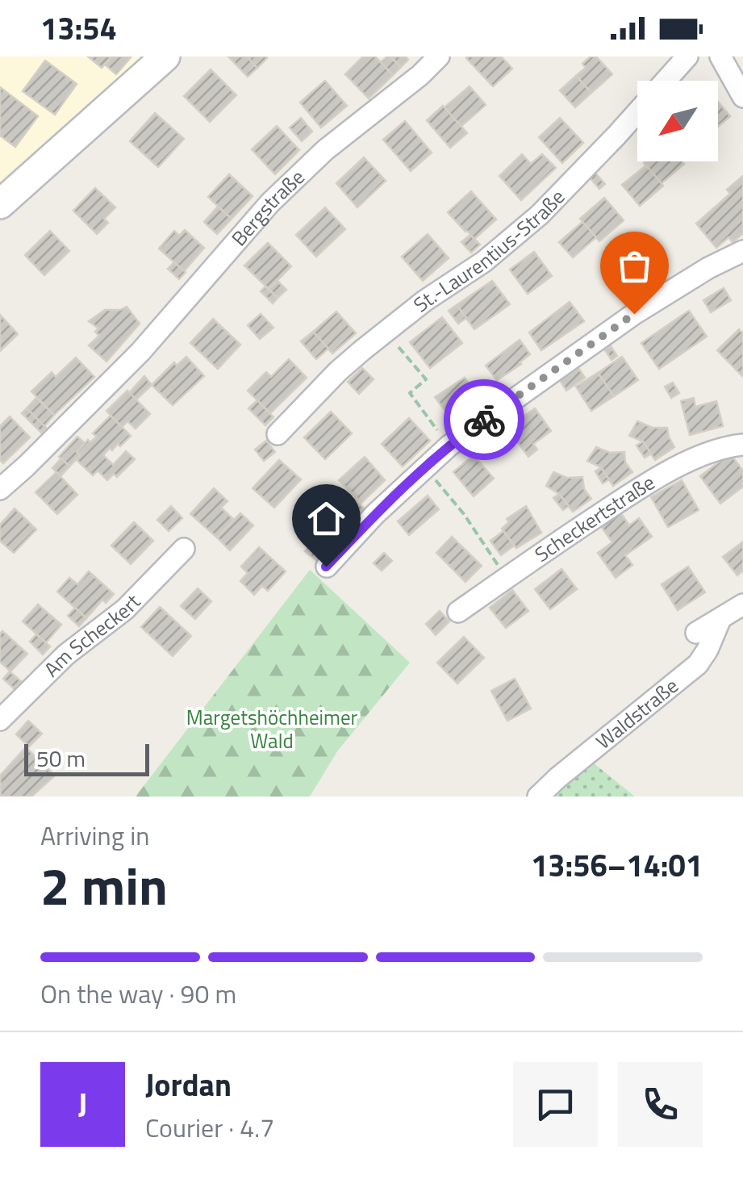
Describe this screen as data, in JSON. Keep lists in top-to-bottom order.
{
  "streets": {
    "street": [
      "Bergstraße",
      "St.-Laurentius-Straße",
      "Scheckertstraße",
      "Am Scheckert",
      "Waldstraße"
    ]
  },
  "parks": ["Margetshöchheimer Wald"],
  "scale_bar": "50 m",
  "north": "bottom left",
  "page": {
    "status": "13:54",
    "scale": "50 m",
    "heading": ["2 min", "Arriving in", "13:56–14:01"],
    "panel": ["Jordan", "Courier · 4.7"],
    "bar": "On the way · 90 m",
    "round": "J"
  }
}
